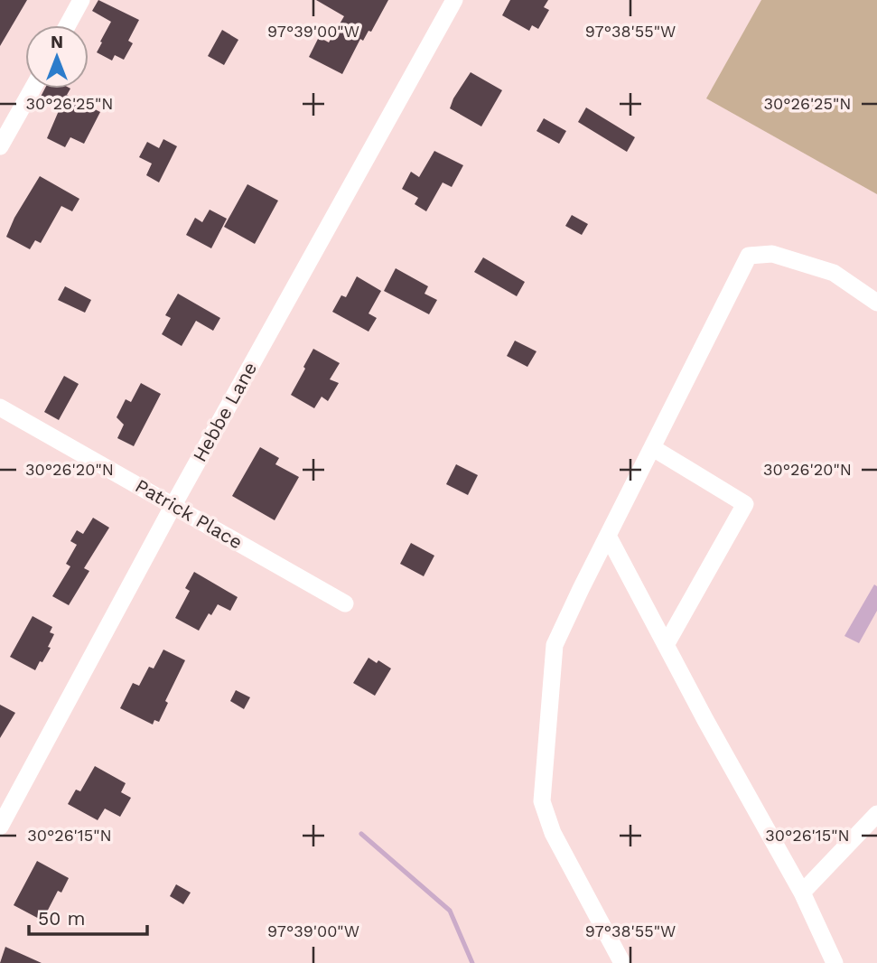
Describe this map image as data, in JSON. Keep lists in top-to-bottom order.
{
  "streets": {
    "street": ["Hebbe Lane", "Patrick Place"]
  },
  "crossings": [
    ["Hebbe Lane", "Patrick Place"]
  ],
  "scale_bar": "50 m",
  "north": "top",
  "coordinates": [
    "97°39'00\"W",
    "97°38'55\"W",
    "30°26'25\"N",
    "30°26'20\"N",
    "30°26'15\"N"
  ]
}
